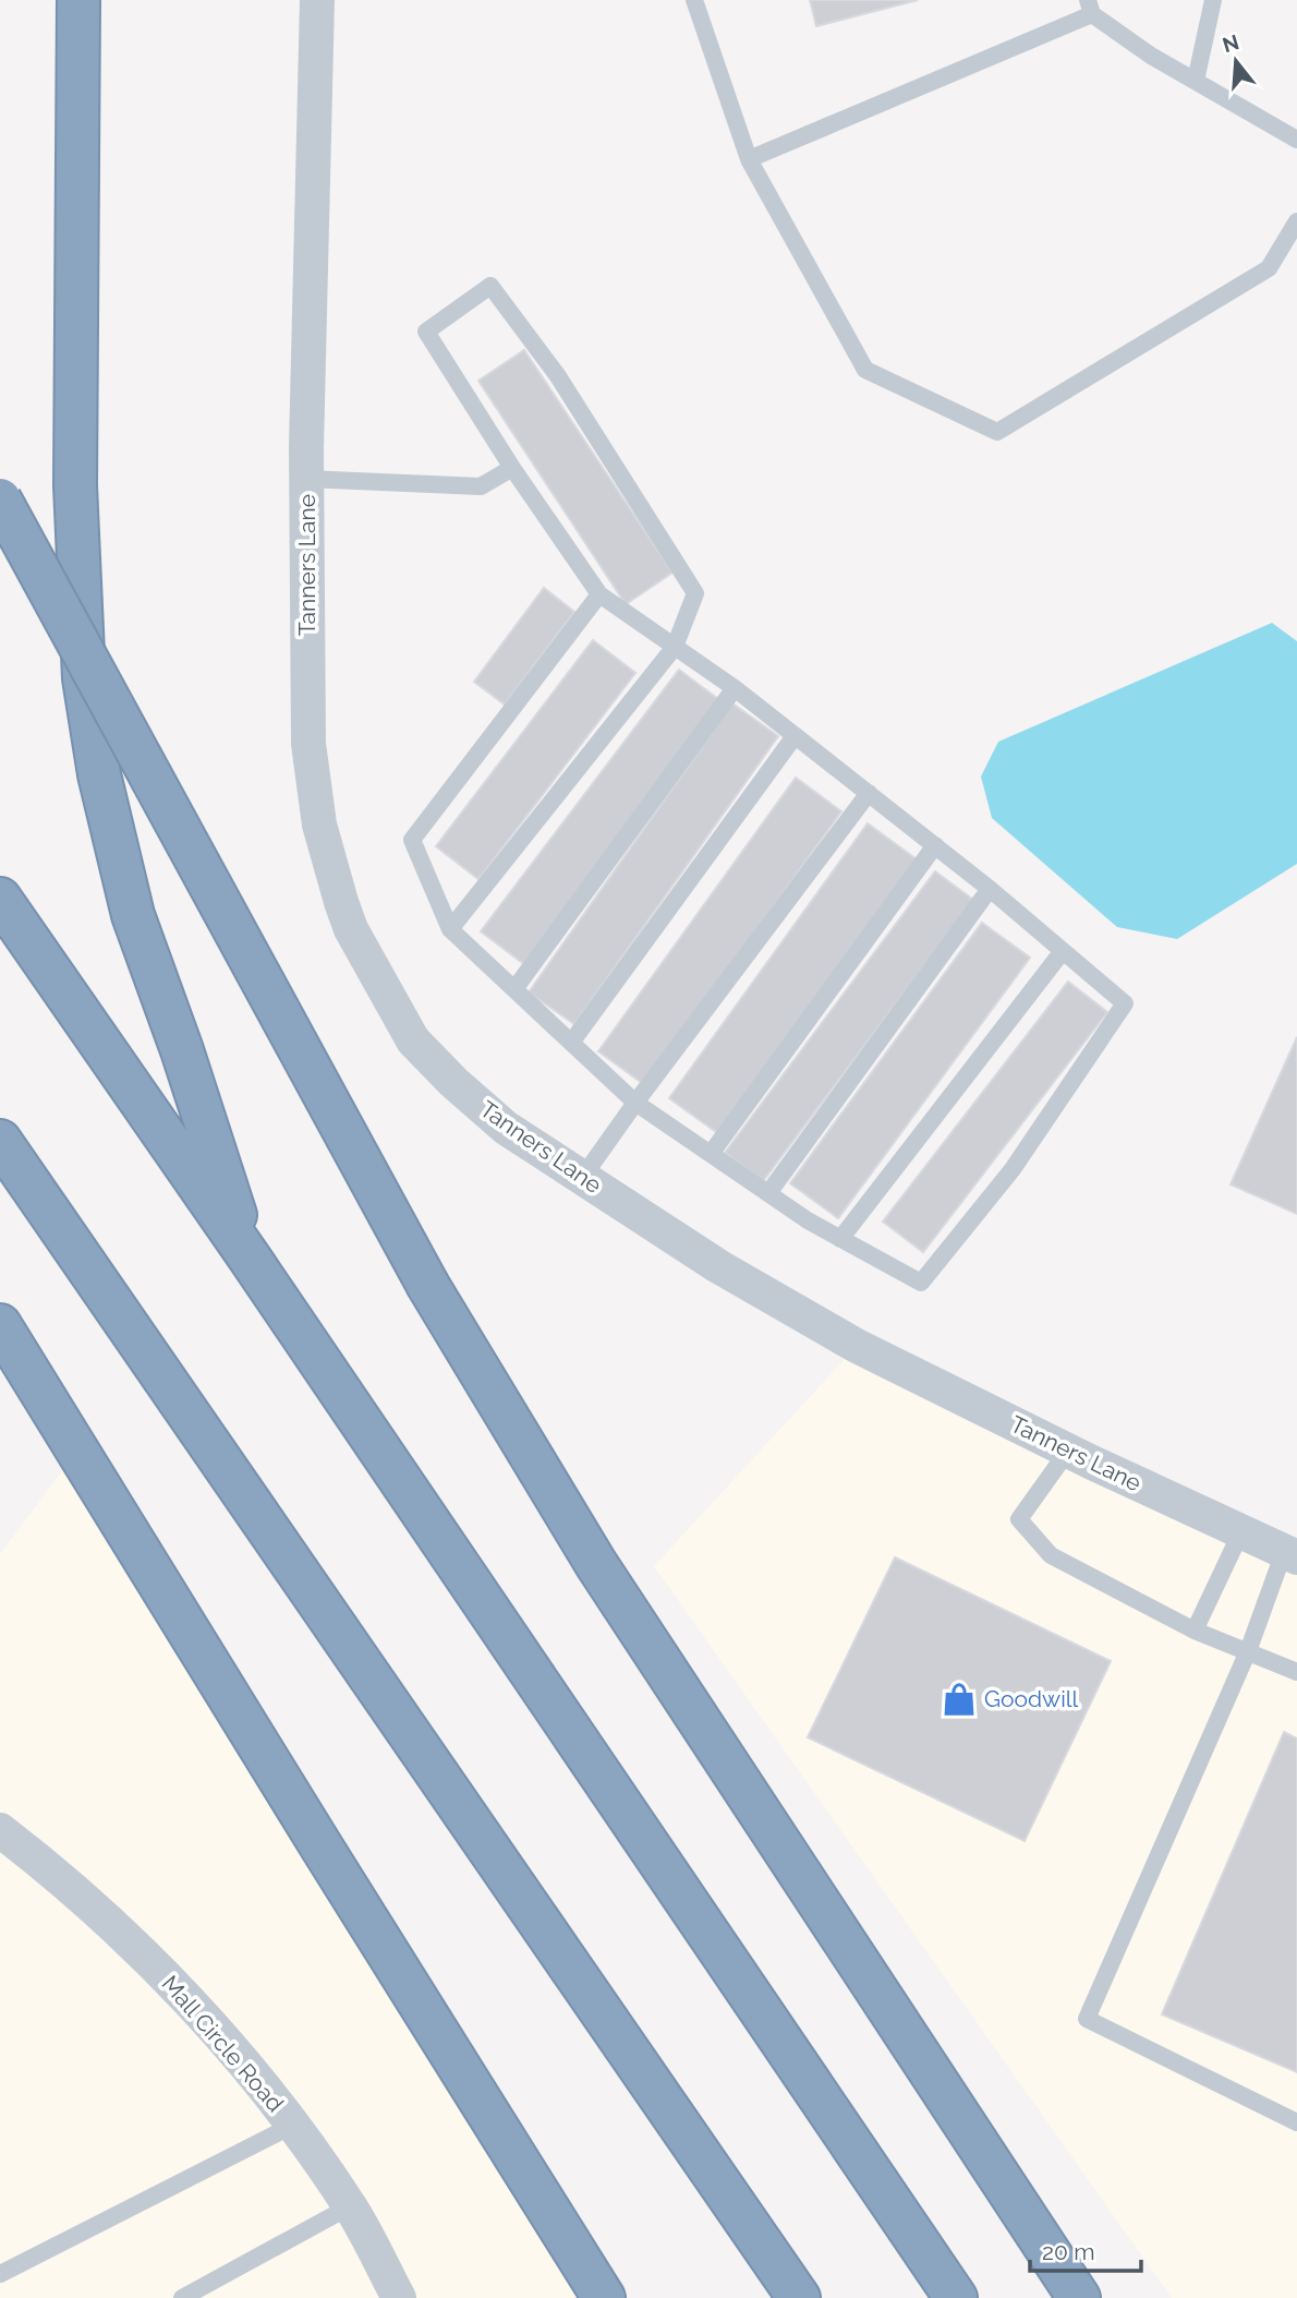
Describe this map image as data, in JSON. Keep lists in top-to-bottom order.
{
  "streets": {
    "street": ["Tanners Lane", "Mall Circle Road"]
  },
  "places": {
    "shop": ["Goodwill"]
  },
  "scale_bar": "20 m",
  "north": "top"
}
